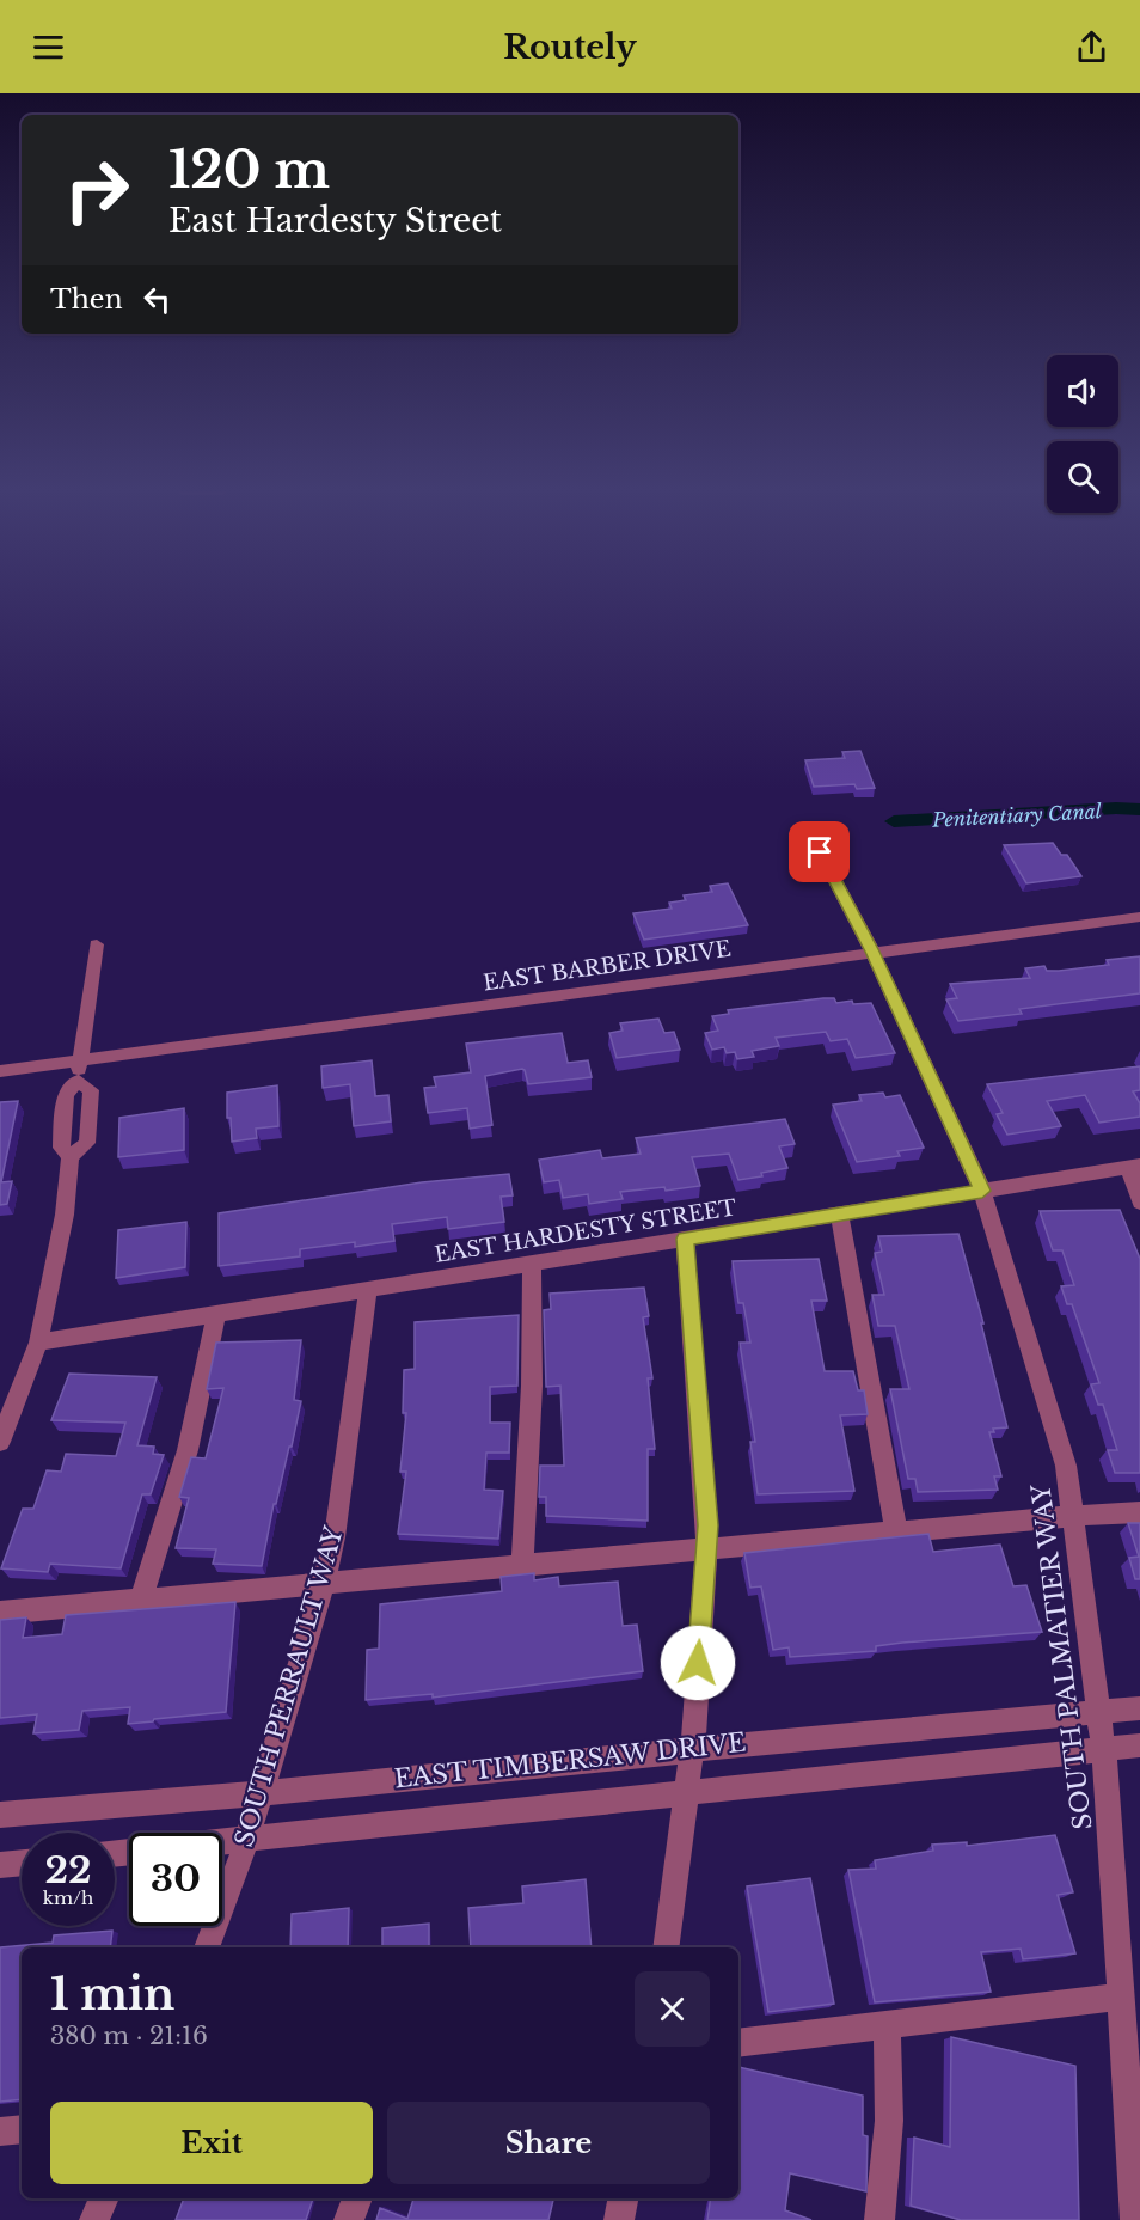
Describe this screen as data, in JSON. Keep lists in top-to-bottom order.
{
  "streets": {
    "street": [
      "EAST BARBER DRIVE",
      "EAST HARDESTY STREET",
      "SOUTH PALMATIER WAY",
      "SOUTH PERRAULT WAY",
      "EAST TIMBERSAW DRIVE"
    ]
  },
  "crossings": [
    ["EAST BARBER DRIVE", "SOUTH PALMATIER WAY"],
    ["EAST HARDESTY STREET", "SOUTH PALMATIER WAY"],
    ["EAST HARDESTY STREET", "SOUTH PERRAULT WAY"],
    ["SOUTH PALMATIER WAY", "EAST TIMBERSAW DRIVE"],
    ["SOUTH PERRAULT WAY", "EAST TIMBERSAW DRIVE"]
  ],
  "water": ["Penitentiary Canal"],
  "page": {
    "header": "Routely",
    "turn": ["120 m", "East Hardesty Street"],
    "then": "Then",
    "speed": "22 km/h",
    "limit": "30",
    "heading": ["1 min", "380 m · 21:16"],
    "buttons": ["Exit", "Share"]
  }
}
